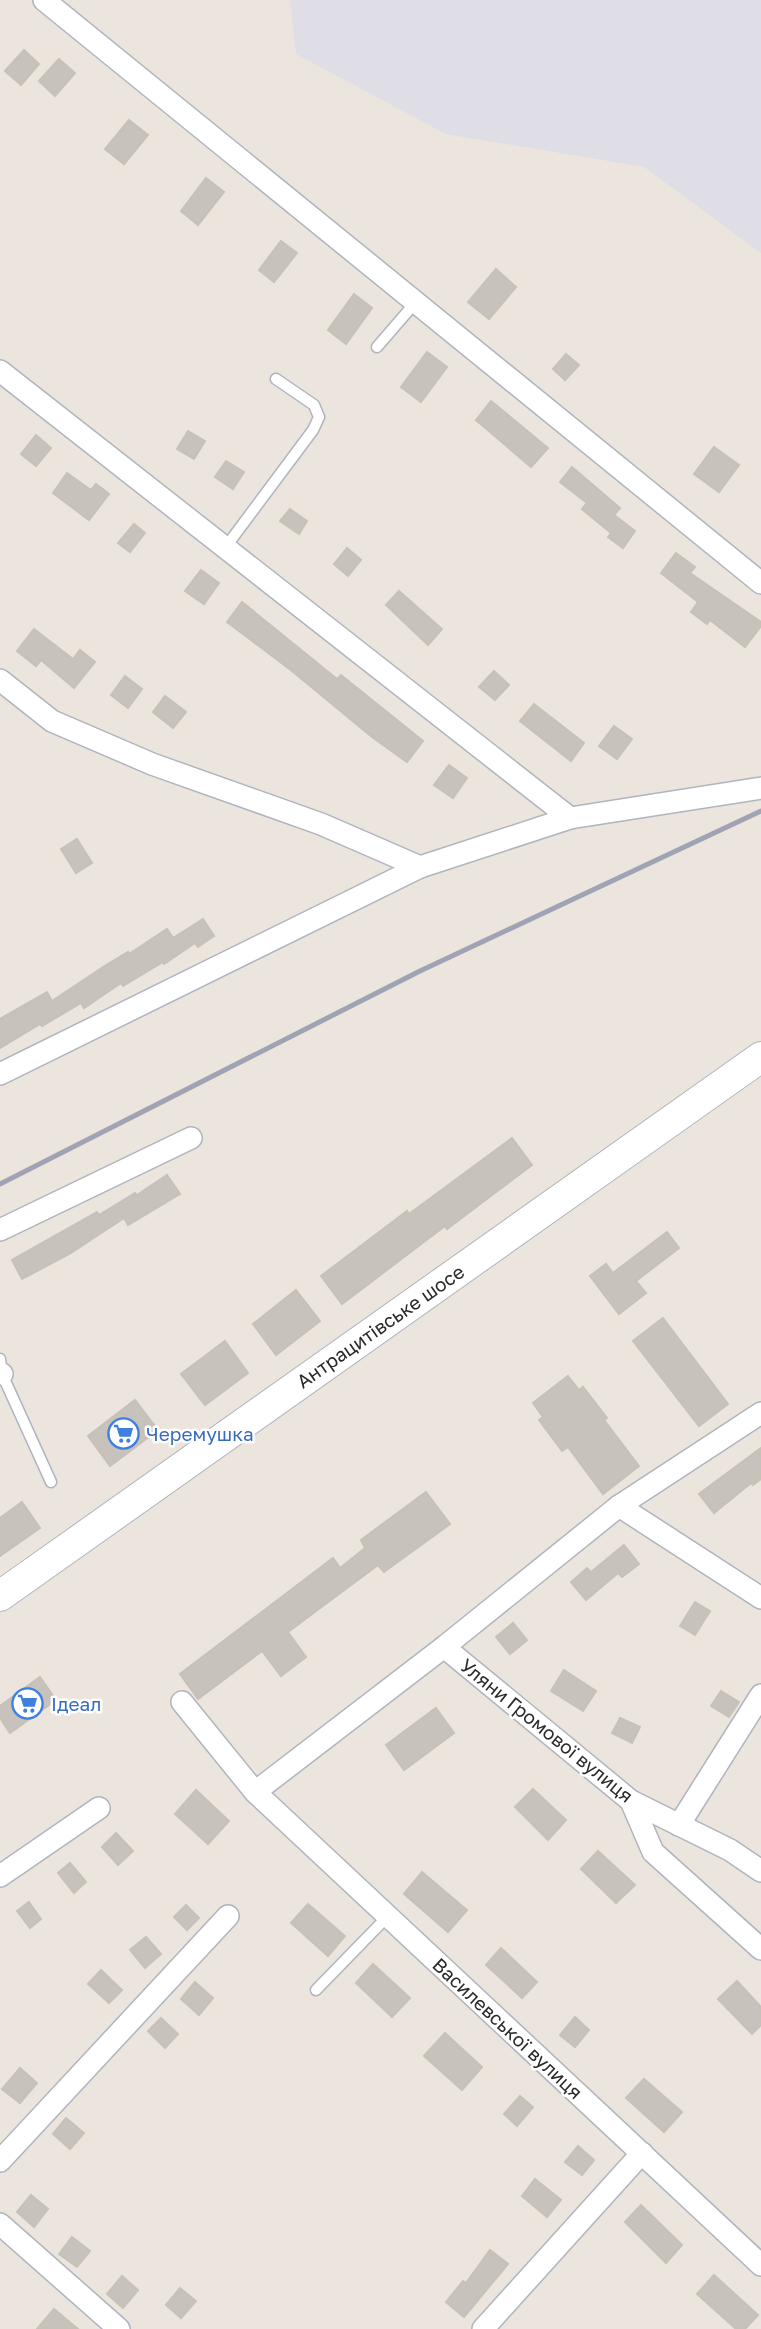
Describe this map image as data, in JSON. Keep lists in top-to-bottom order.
{
  "streets": {
    "main road": ["Антрацитівське шосе"],
    "street": ["Уляни Громової вулиця", "Василевської вулиця"]
  },
  "places": {
    "supermarket": ["Черемушка", "Ідеал"]
  }
}
